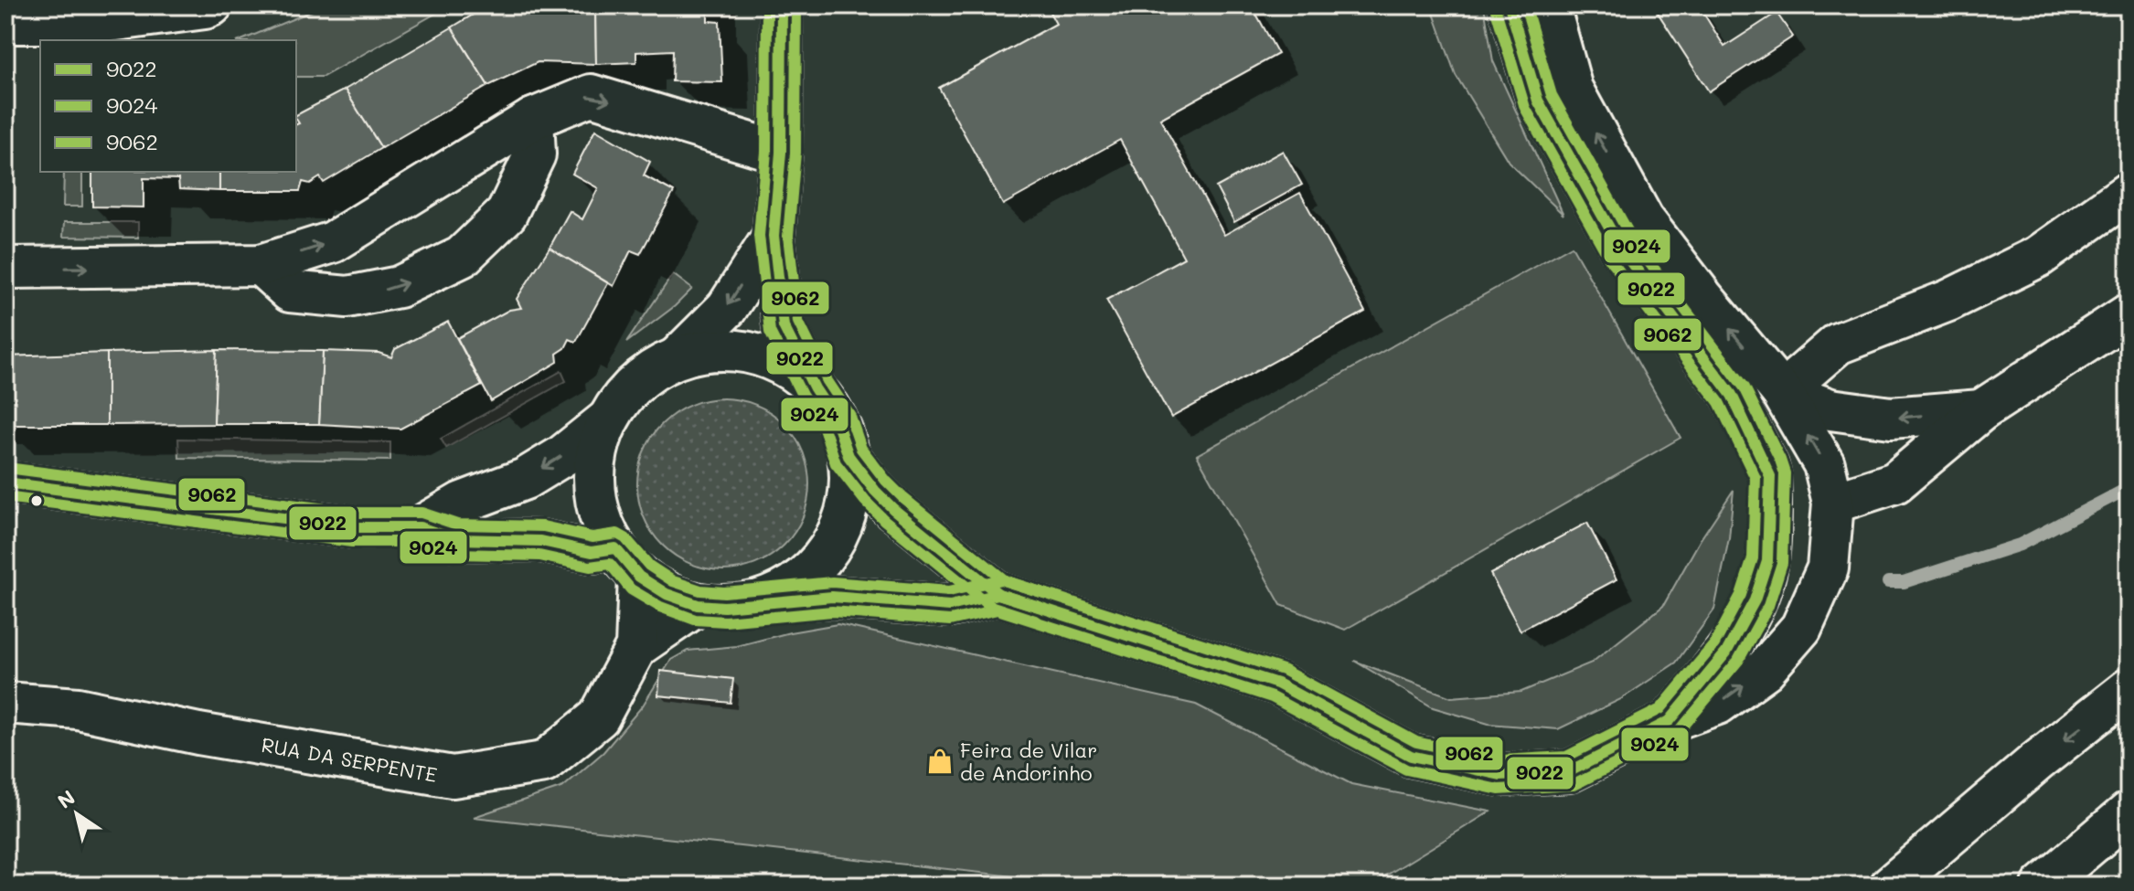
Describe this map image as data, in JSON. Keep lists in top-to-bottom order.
{
  "streets": {
    "main road": ["RUA DA SERPENTE"]
  },
  "places": {
    "shop": ["Feira de Vilar de Andorinho"]
  },
  "lines": ["transit line 9022", "transit line 9024", "transit line 9062"],
  "legend": ["9022", "9024", "9062"],
  "north": "top left"
}
